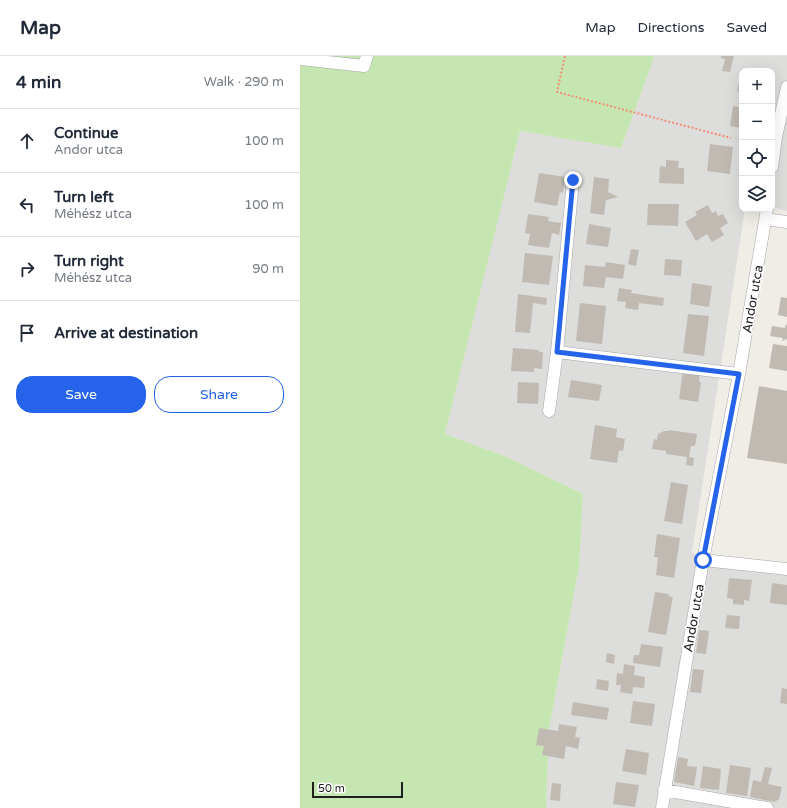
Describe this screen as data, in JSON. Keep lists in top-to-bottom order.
{
  "streets": {
    "street": ["Andor utca"]
  },
  "scale_bar": "50 m",
  "page": {
    "header": "Map",
    "nav": ["Map", "Directions", "Saved"],
    "heading": ["4 min", "Walk · 290 m"],
    "map_buttons": ["+", "−"],
    "list": [
      ["Continue", "Andor utca", "100 m"],
      ["Turn left", "Méhész utca", "100 m"],
      ["Turn right", "Méhész utca", "90 m"],
      "Arrive at destination"
    ],
    "buttons": ["Save", "Share"],
    "scale": "50 m"
  }
}
